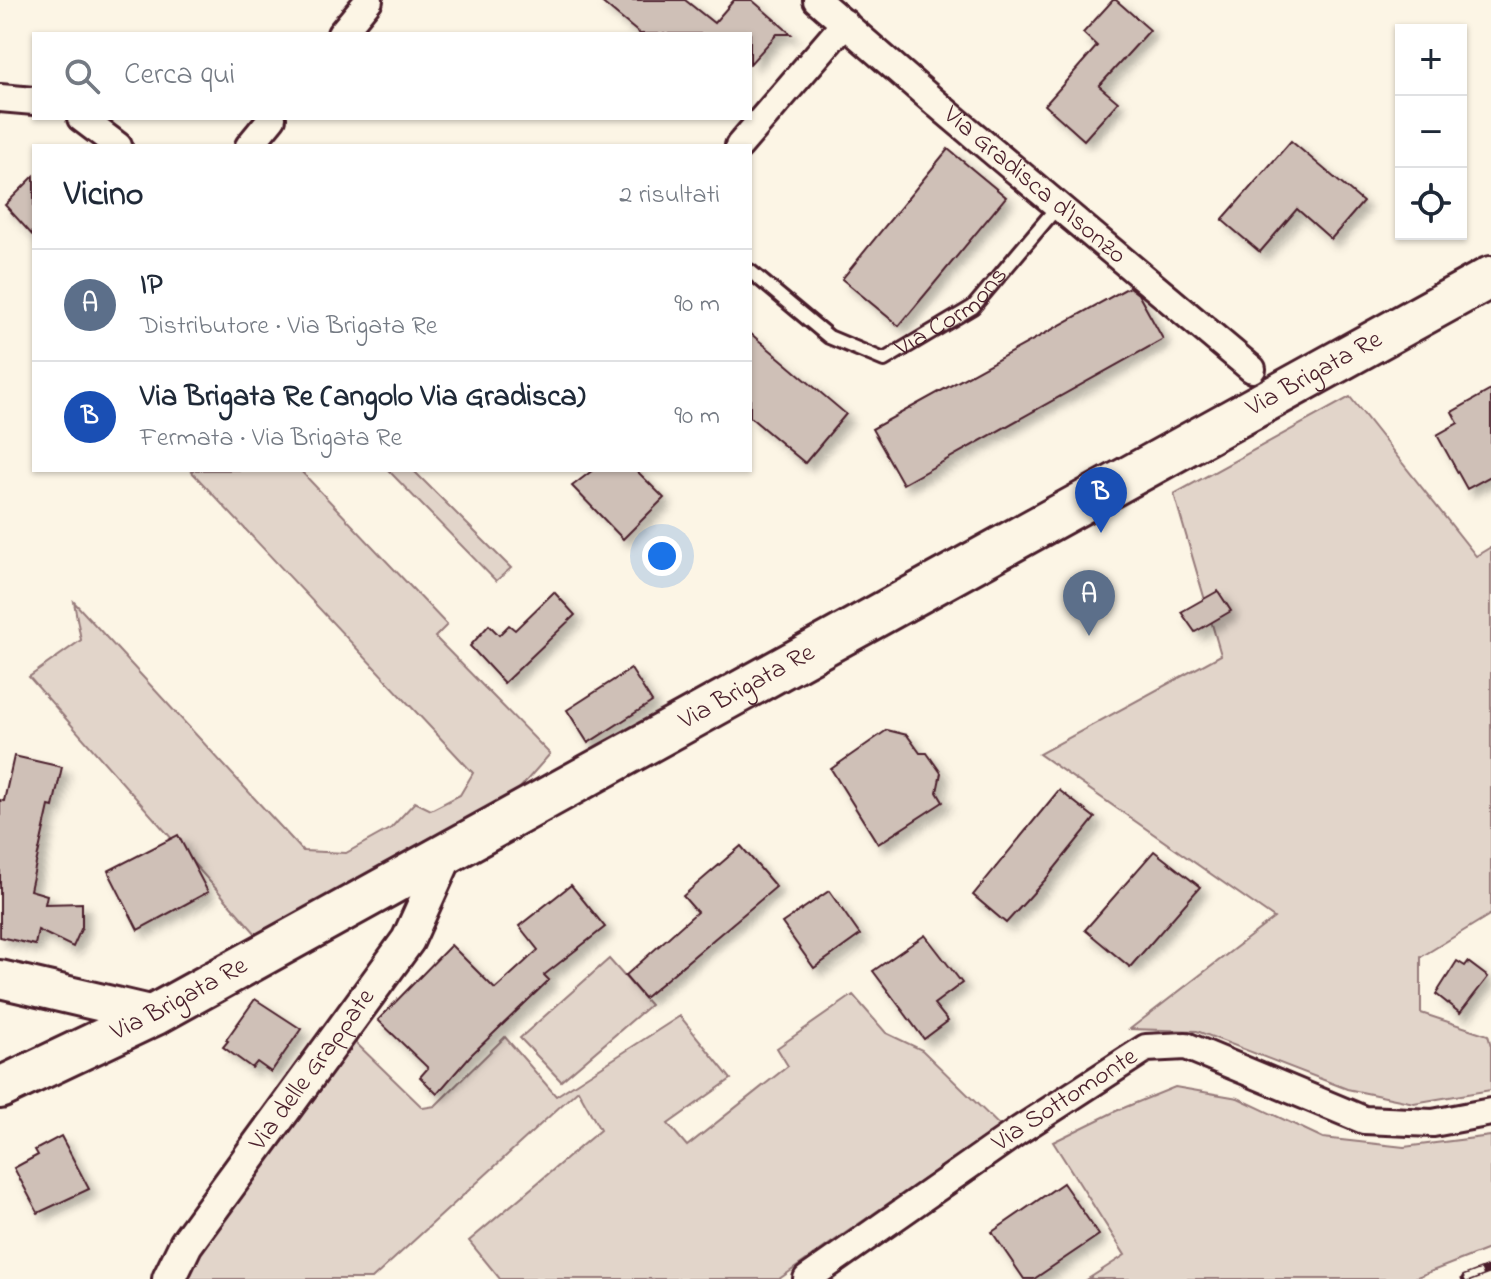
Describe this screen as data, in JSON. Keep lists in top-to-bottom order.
{
  "streets": {
    "main road": ["Via Brigata Re"],
    "street": ["Via Gradisca d'Isonzo", "Via delle Grappate", "Via Sottomonte"],
    "lane": ["Via Cormons"]
  },
  "crossings": [
    ["Via Gradisca d'Isonzo", "Via Cormons"],
    ["Via Brigata Re", "Via delle Grappate"]
  ],
  "page": {
    "map_buttons": ["+", "−"],
    "search": "Cerca qui",
    "heading": ["Vicino", "2 risultati"],
    "list": [
      {
        "mark": "A",
        "name": "IP",
        "note": "Distributore · Via Brigata Re",
        "value": "90 m"
      },
      {
        "mark": "B",
        "name": "Via Brigata Re (angolo Via Gradisca)",
        "note": "Fermata · Via Brigata Re",
        "value": "90 m"
      }
    ],
    "pins": ["B", "A"]
  }
}
